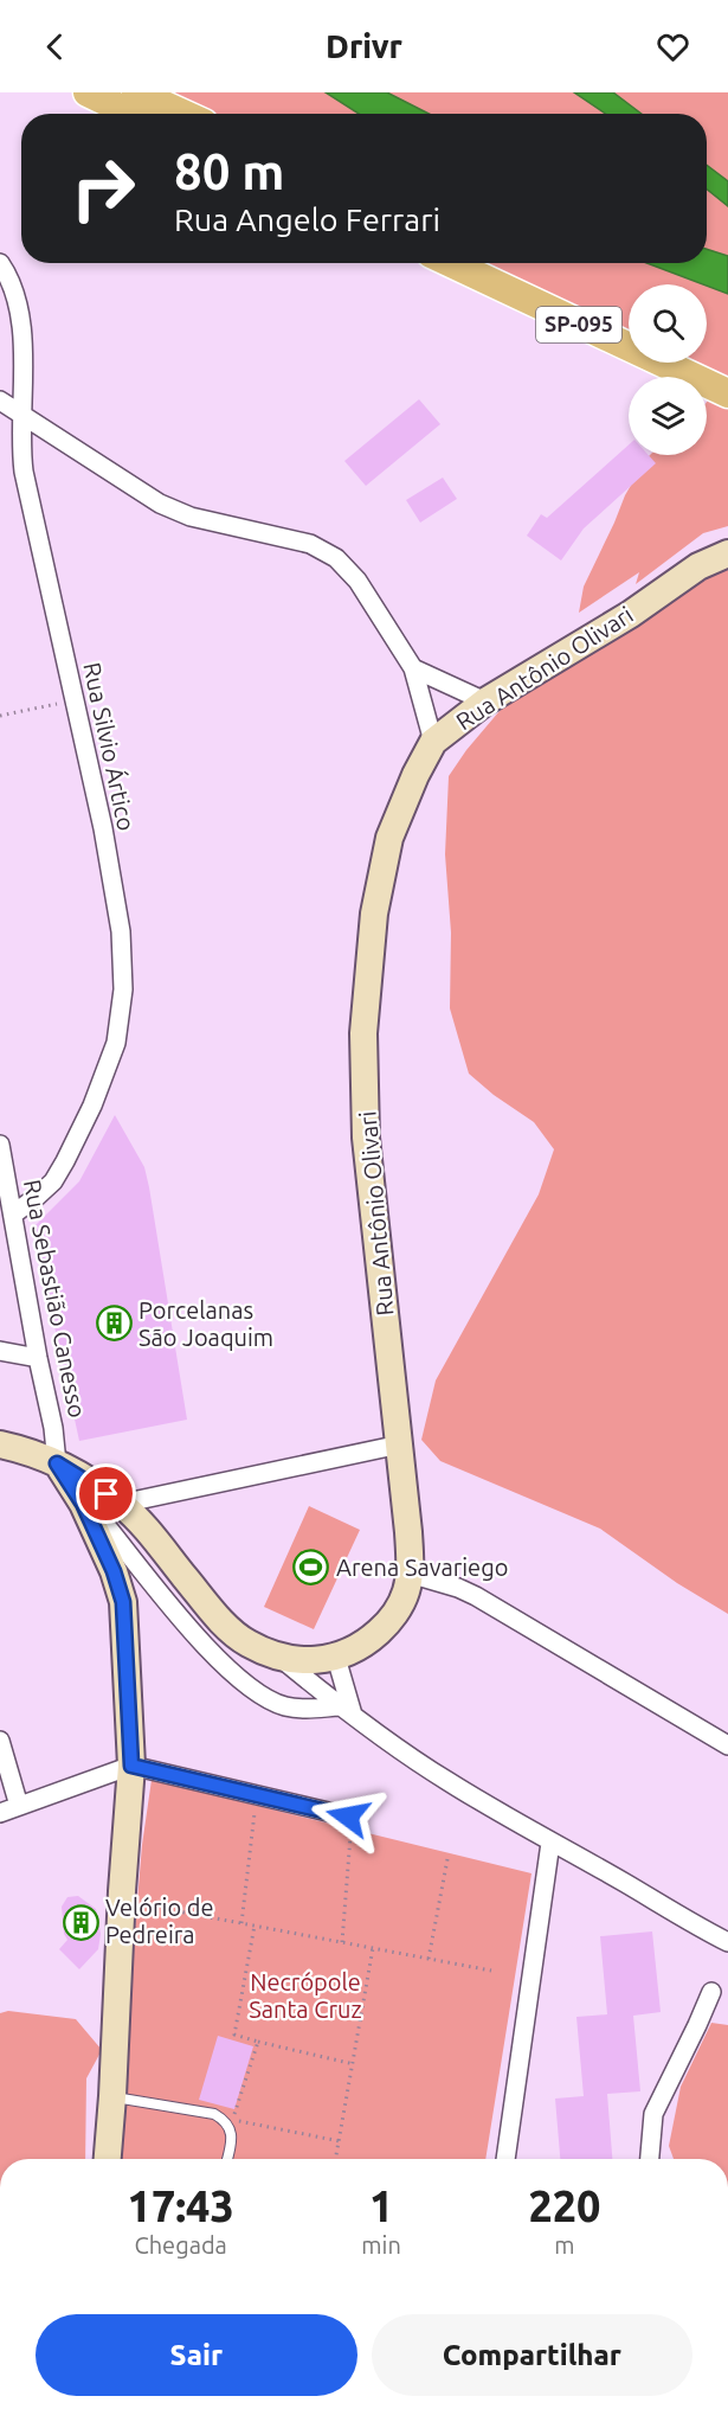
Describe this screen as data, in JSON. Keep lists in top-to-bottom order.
{
  "streets": {
    "main road": ["SP-095"],
    "street": ["Rua Antônio Olivari", "Rua Silvio Ártico", "Rua Sebastião Canesso"]
  },
  "crossings": [
    ["Rua Antônio Olivari", "Rua Sebastião Canesso"],
    ["Rua Silvio Ártico", "Rua Sebastião Canesso"]
  ],
  "parks": ["Necrópole Santa Cruz"],
  "places": {
    "building": ["Porcelanas São Joaquim", "Velório de Pedreira"],
    "sports": ["Arena Savariego"]
  },
  "page": {
    "header": "Drivr",
    "turn": ["80 m", "Rua Angelo Ferrari"],
    "eta": [
      "17:43",
      "Chegada",
      "1",
      "min",
      "220",
      "m"
    ],
    "buttons": ["Sair", "Compartilhar"]
  }
}
